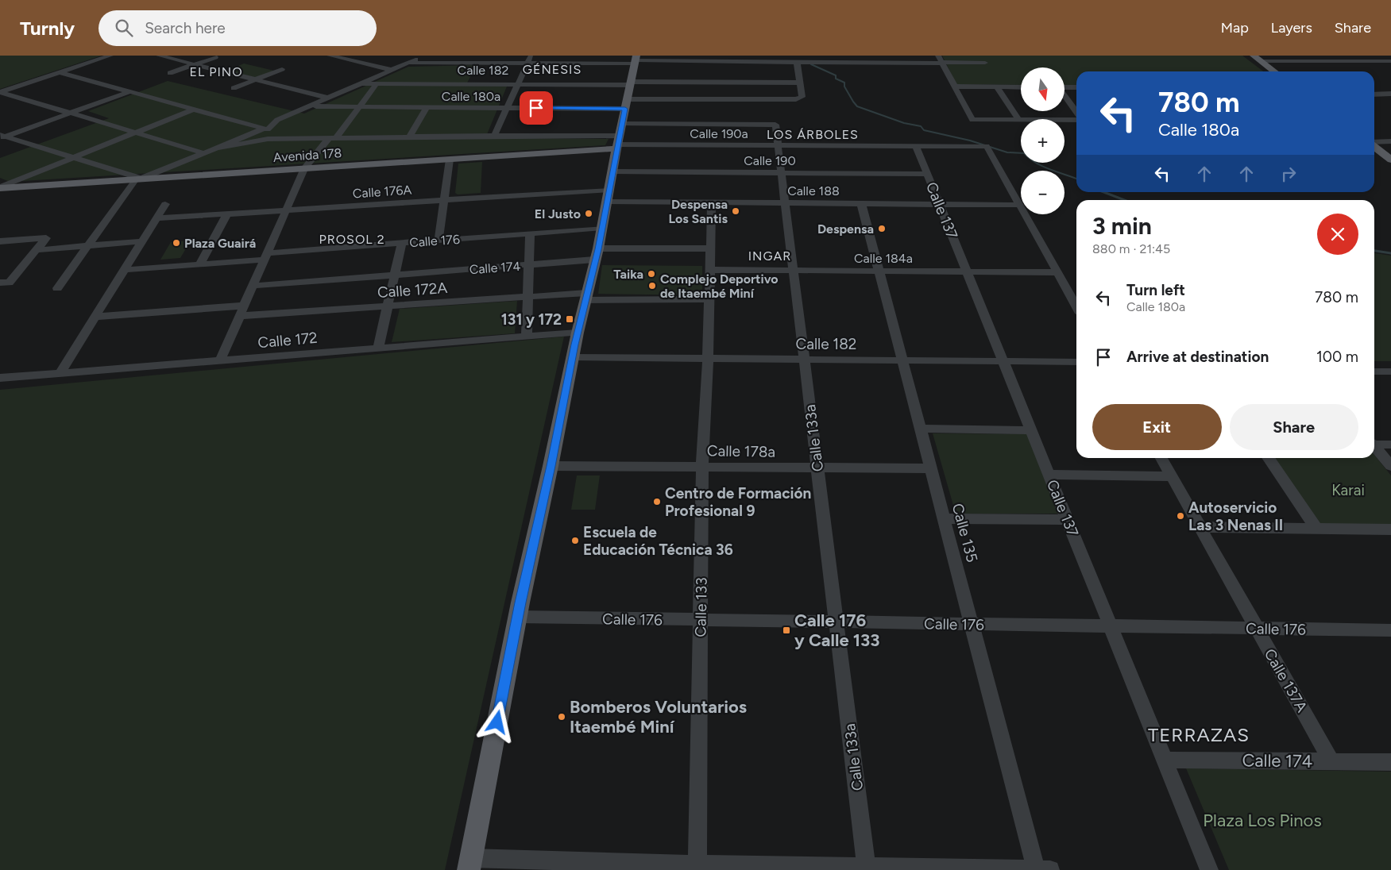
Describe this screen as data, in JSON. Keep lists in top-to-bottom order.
{
  "streets": {
    "main road": ["Avenida 178"],
    "street": [
      "Calle 182",
      "Calle 180a",
      "Calle 190a",
      "Calle 190",
      "Calle 188",
      "Calle 176A",
      "Calle 137",
      "Calle 176",
      "Calle 184a",
      "Calle 174",
      "Calle 172A",
      "Calle 172",
      "Calle 133a",
      "Calle 178a",
      "Calle 135",
      "Calle 133",
      "Calle 137A"
    ]
  },
  "crossings": [
    ["Calle 182", "Calle 137"],
    ["Calle 182", "Calle 133a"],
    ["Calle 182", "Calle 135"],
    ["Calle 182", "Calle 133"],
    ["Calle 190a", "Avenida 178"],
    ["Calle 190a", "Calle 188"],
    ["Calle 190a", "Calle 137"],
    ["Calle 190a", "Calle 133a"],
    ["Calle 190", "Calle 137"],
    ["Calle 190", "Calle 133a"],
    ["Calle 188", "Calle 176A"],
    ["Calle 188", "Calle 137"],
    ["Calle 188", "Calle 133a"],
    ["Calle 188", "Calle 135"],
    ["Calle 188", "Calle 133"],
    ["Calle 137", "Calle 176"],
    ["Calle 137", "Calle 184a"],
    ["Calle 137", "Calle 174"],
    ["Calle 176", "Calle 133a"],
    ["Calle 176", "Calle 135"],
    ["Calle 176", "Calle 133"],
    ["Calle 176", "Calle 137A"],
    ["Calle 184a", "Calle 133a"],
    ["Calle 184a", "Calle 135"],
    ["Calle 184a", "Calle 133"],
    ["Calle 174", "Calle 133"],
    ["Calle 174", "Calle 137A"],
    ["Calle 172A", "Calle 133"],
    ["Calle 133a", "Calle 178a"],
    ["Calle 178a", "Calle 135"],
    ["Calle 178a", "Calle 133"]
  ],
  "districts": [
    "GÉNESIS",
    "EL PINO",
    "LOS ÁRBOLES",
    "PROSOL 2",
    "INGAR",
    "TERRAZAS"
  ],
  "parks": ["Karai", "Plaza Los Pinos"],
  "places": {
    "other": [
      "Despensa Los Santis",
      "El Justo",
      "Despensa",
      "Plaza Guairá",
      "Taika",
      "Complejo Deportivo de Itaembé Miní",
      "Centro de Formación Profesional 9",
      "Autoservicio Las 3 Nenas II",
      "Escuela de Educación Técnica 36",
      "Bomberos Voluntarios Itaembé Miní"
    ],
    "transit": ["131 y 172", "Calle 176 y Calle 133"]
  },
  "north": "bottom",
  "page": {
    "header": "Turnly",
    "search": "Search here",
    "nav": ["Map", "Layers", "Share"],
    "map_buttons": ["+", "−"],
    "turn": ["780 m", "Calle 180a"],
    "heading": ["3 min", "880 m · 21:45"],
    "list": [
      {
        "name": "Turn left",
        "note": "Calle 180a",
        "value": "780 m"
      },
      {
        "name": "Arrive at destination",
        "value": "100 m"
      }
    ],
    "buttons": ["Exit", "Share"]
  }
}
